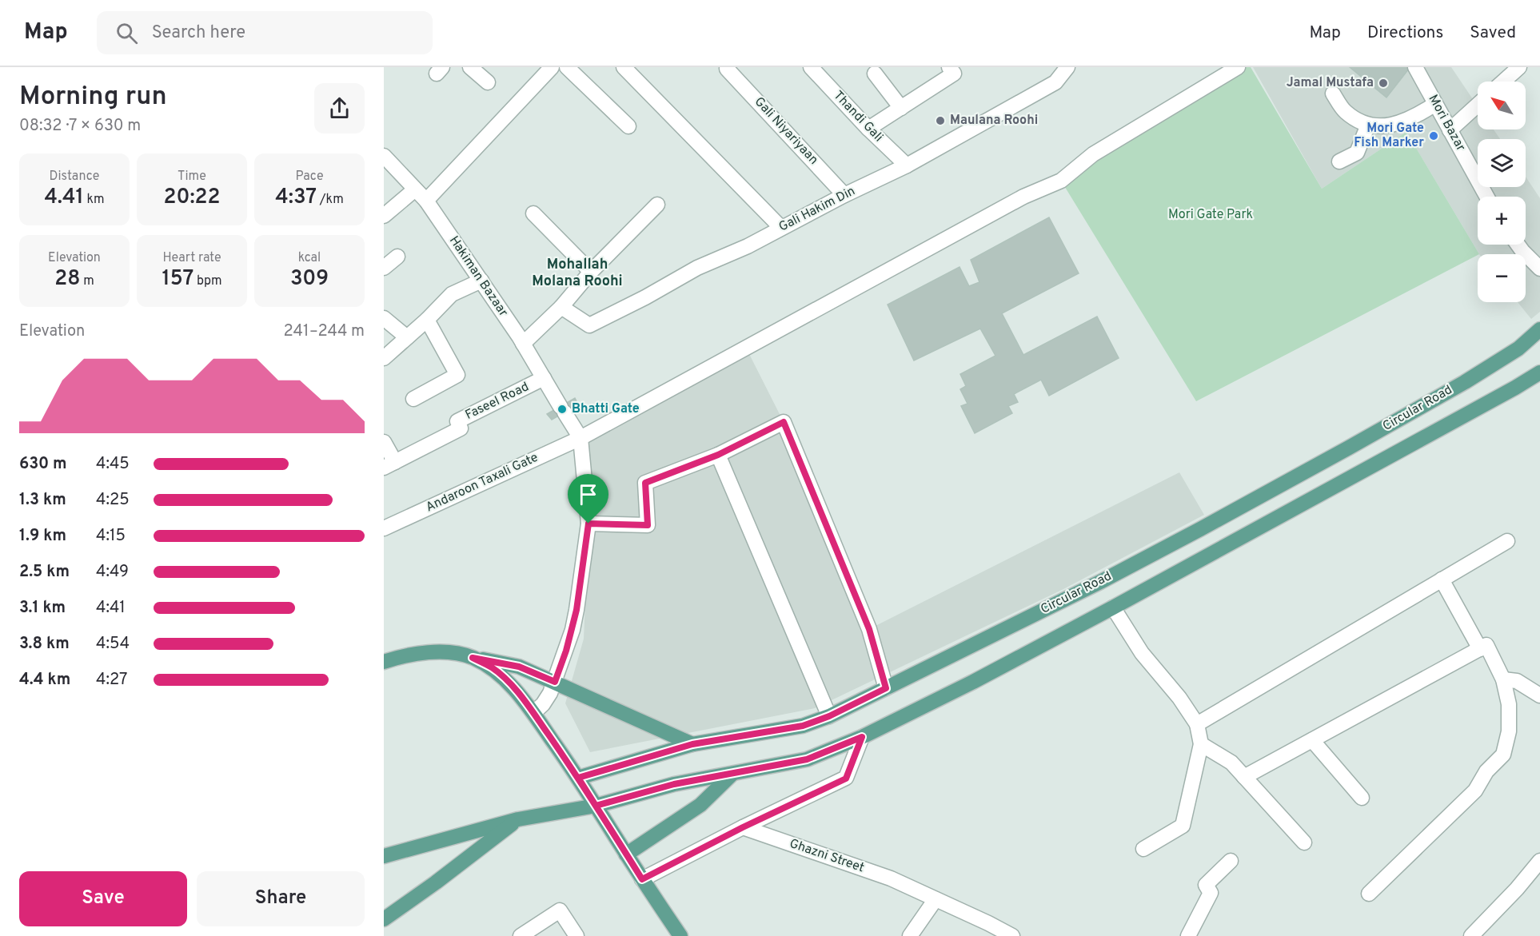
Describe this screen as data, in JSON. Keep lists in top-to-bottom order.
{
  "streets": {
    "main road": ["Circular Road"],
    "street": [
      "Thandi Gali",
      "Mori Bazar",
      "Gali Niyariyaan",
      "Gali Hakim Din",
      "Hakiman Bazaar",
      "Faseel Road",
      "Andaroon Taxali Gate",
      "Ghazni Street"
    ]
  },
  "crossings": [
    ["Thandi Gali", "Gali Hakim Din"],
    ["Gali Niyariyaan", "Gali Hakim Din"],
    ["Hakiman Bazaar", "Faseel Road"],
    ["Hakiman Bazaar", "Andaroon Taxali Gate"]
  ],
  "districts": ["Mohallah Molana Roohi"],
  "parks": ["Mori Gate Park"],
  "places": [
    "Jamal Mustafa",
    "Maulana Roohi",
    "Mori Gate Fish Marker",
    "Bhatti Gate"
  ],
  "north": "top left",
  "page": {
    "header": "Map",
    "search": "Search here",
    "nav": ["Map", "Directions", "Saved"],
    "heading": ["Morning run", "08:32 · 7 × 630 m"],
    "map_buttons": ["+", "−"],
    "stats": [
      ["Distance", "4.41 km"],
      ["Time", "20:22"],
      ["Pace", "4:37 /km"],
      ["Elevation", "28 m"],
      ["Heart rate", "157 bpm"],
      ["kcal", "309"]
    ],
    "chart": ["Elevation", "241–244 m"],
    "list": [
      {
        "name": "630 m",
        "note": "4:45"
      },
      {
        "name": "1.3 km",
        "note": "4:25"
      },
      {
        "name": "1.9 km",
        "note": "4:15"
      },
      {
        "name": "2.5 km",
        "note": "4:49"
      },
      {
        "name": "3.1 km",
        "note": "4:41"
      },
      {
        "name": "3.8 km",
        "note": "4:54"
      },
      {
        "name": "4.4 km",
        "note": "4:27"
      }
    ],
    "buttons": ["Save", "Share"]
  }
}
